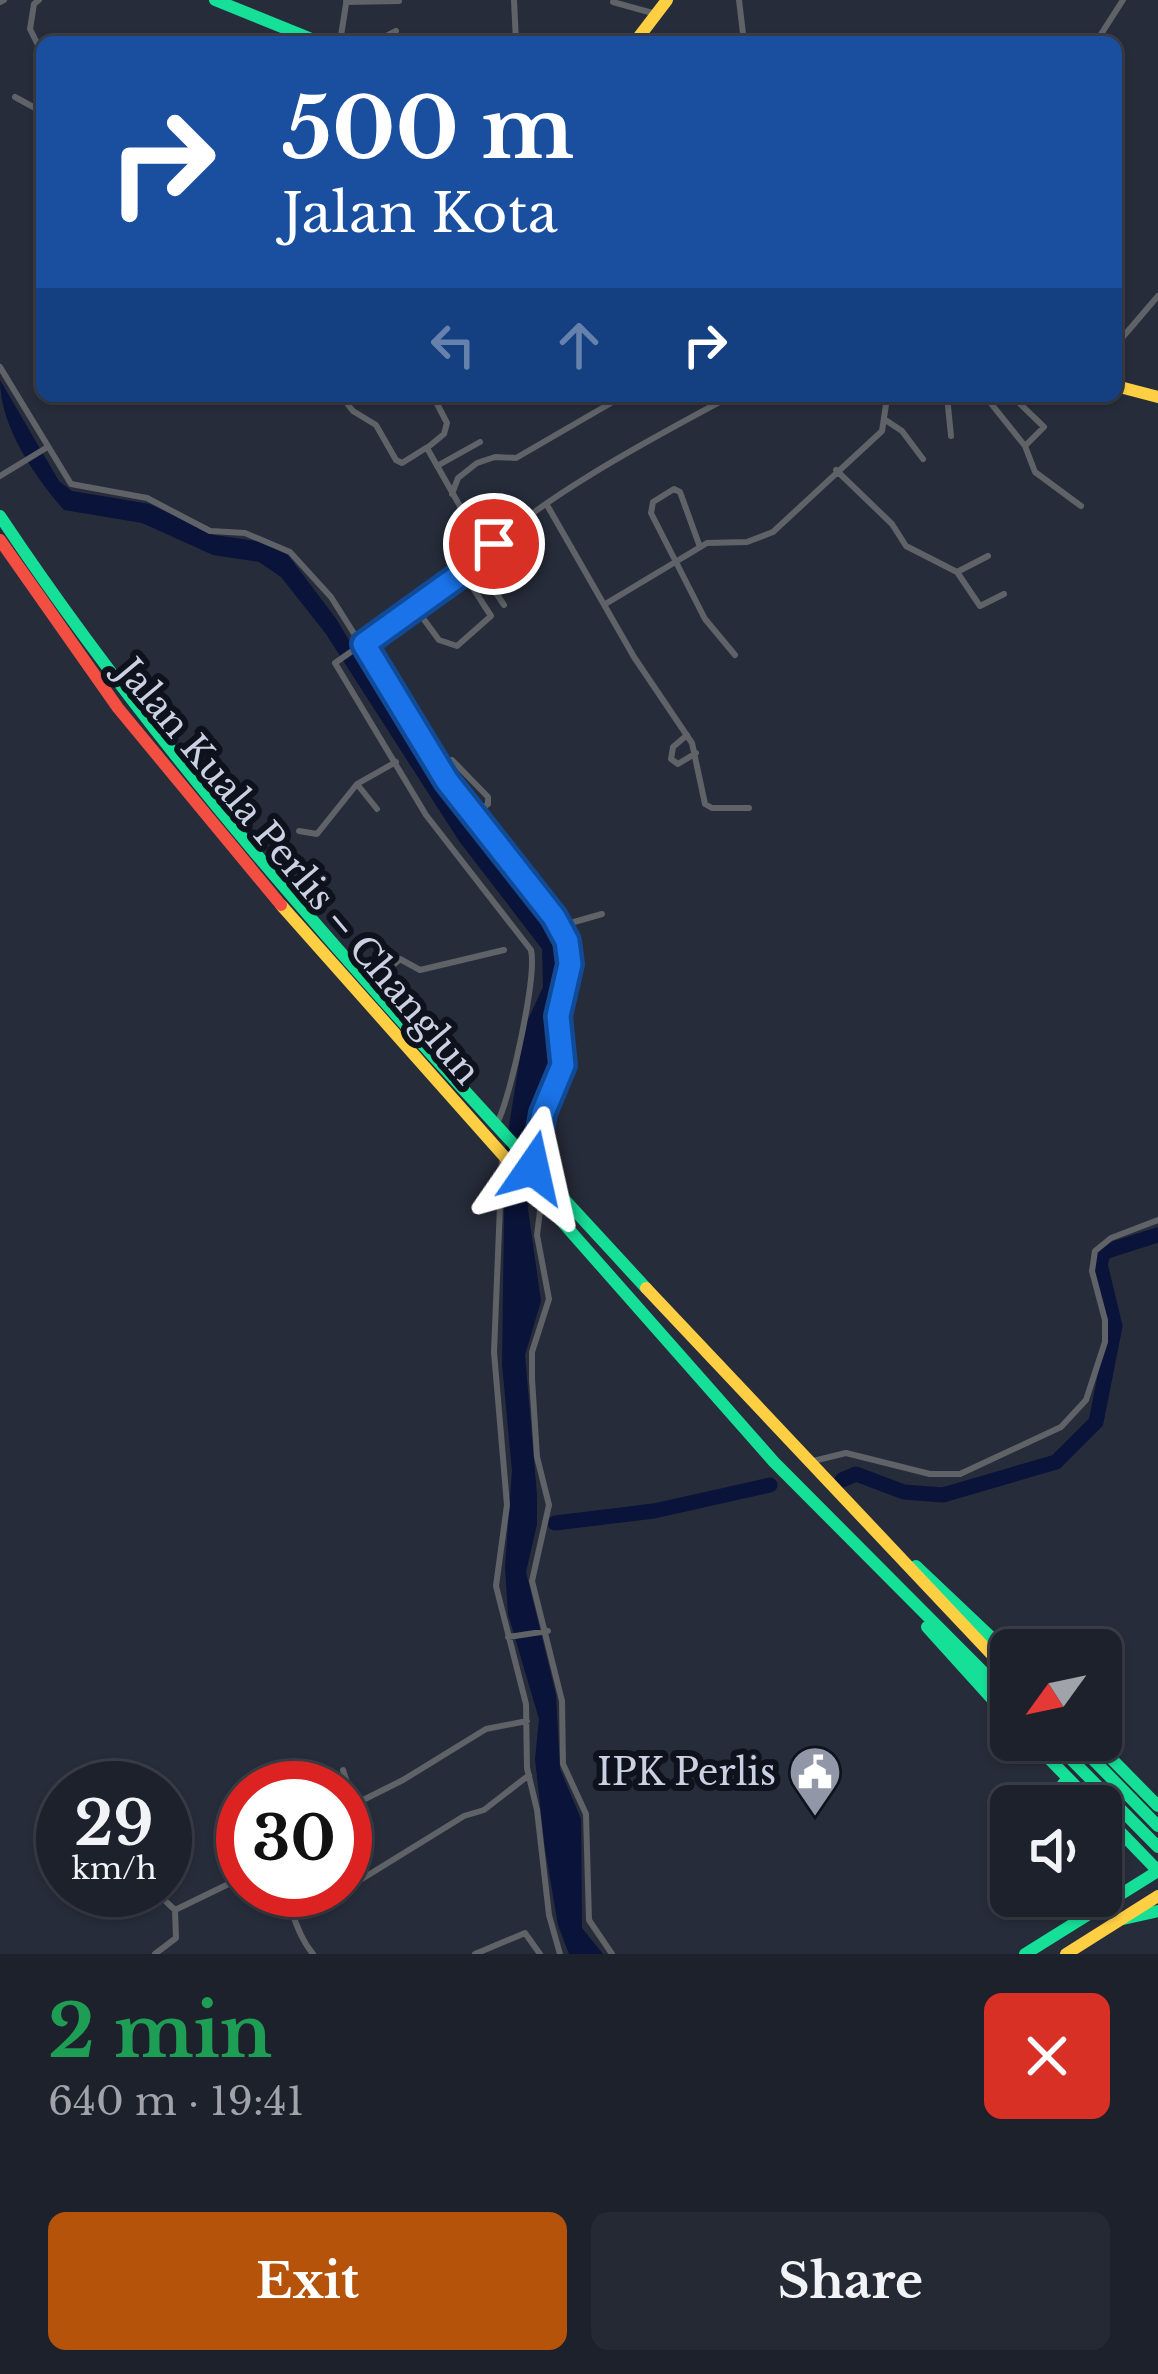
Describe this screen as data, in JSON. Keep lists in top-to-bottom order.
{
  "streets": {
    "main road": ["Jalan Kuala Perlis – Changlun"]
  },
  "places": {
    "public building": ["IPK Perlis"]
  },
  "north": "bottom left",
  "page": {
    "turn": ["500 m", "Jalan Kota"],
    "speed": "29 km/h",
    "limit": "30",
    "heading": ["2 min", "640 m · 19:41"],
    "buttons": ["Exit", "Share"]
  }
}
